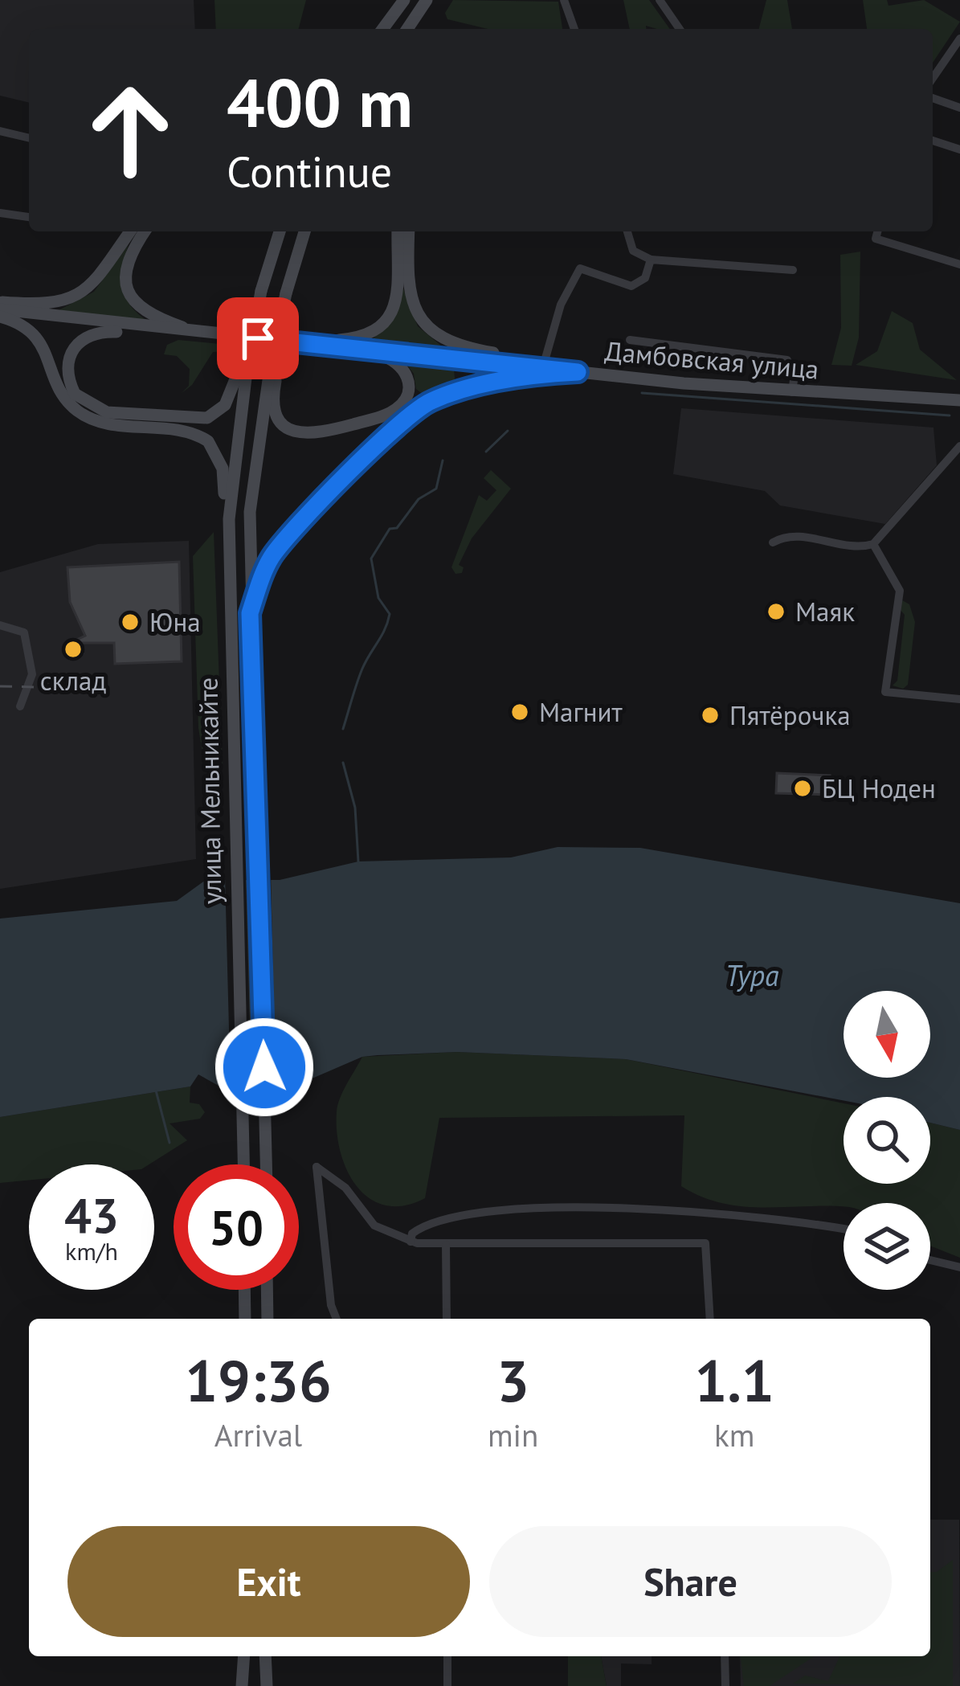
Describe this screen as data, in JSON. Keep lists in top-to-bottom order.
{
  "streets": {
    "main road": ["Дамбовская улица", "улица Мельникайте"]
  },
  "water": ["Тура"],
  "places": [
    "Маяк",
    "Юна",
    "склад",
    "Магнит",
    "Пятёрочка",
    "БЦ Ноден"
  ],
  "north": "bottom",
  "page": {
    "turn": ["400 m", "Continue"],
    "speed": "43 km/h",
    "limit": "50",
    "eta": [
      "19:36",
      "Arrival",
      "3",
      "min",
      "1.1",
      "km"
    ],
    "buttons": ["Exit", "Share"]
  }
}
